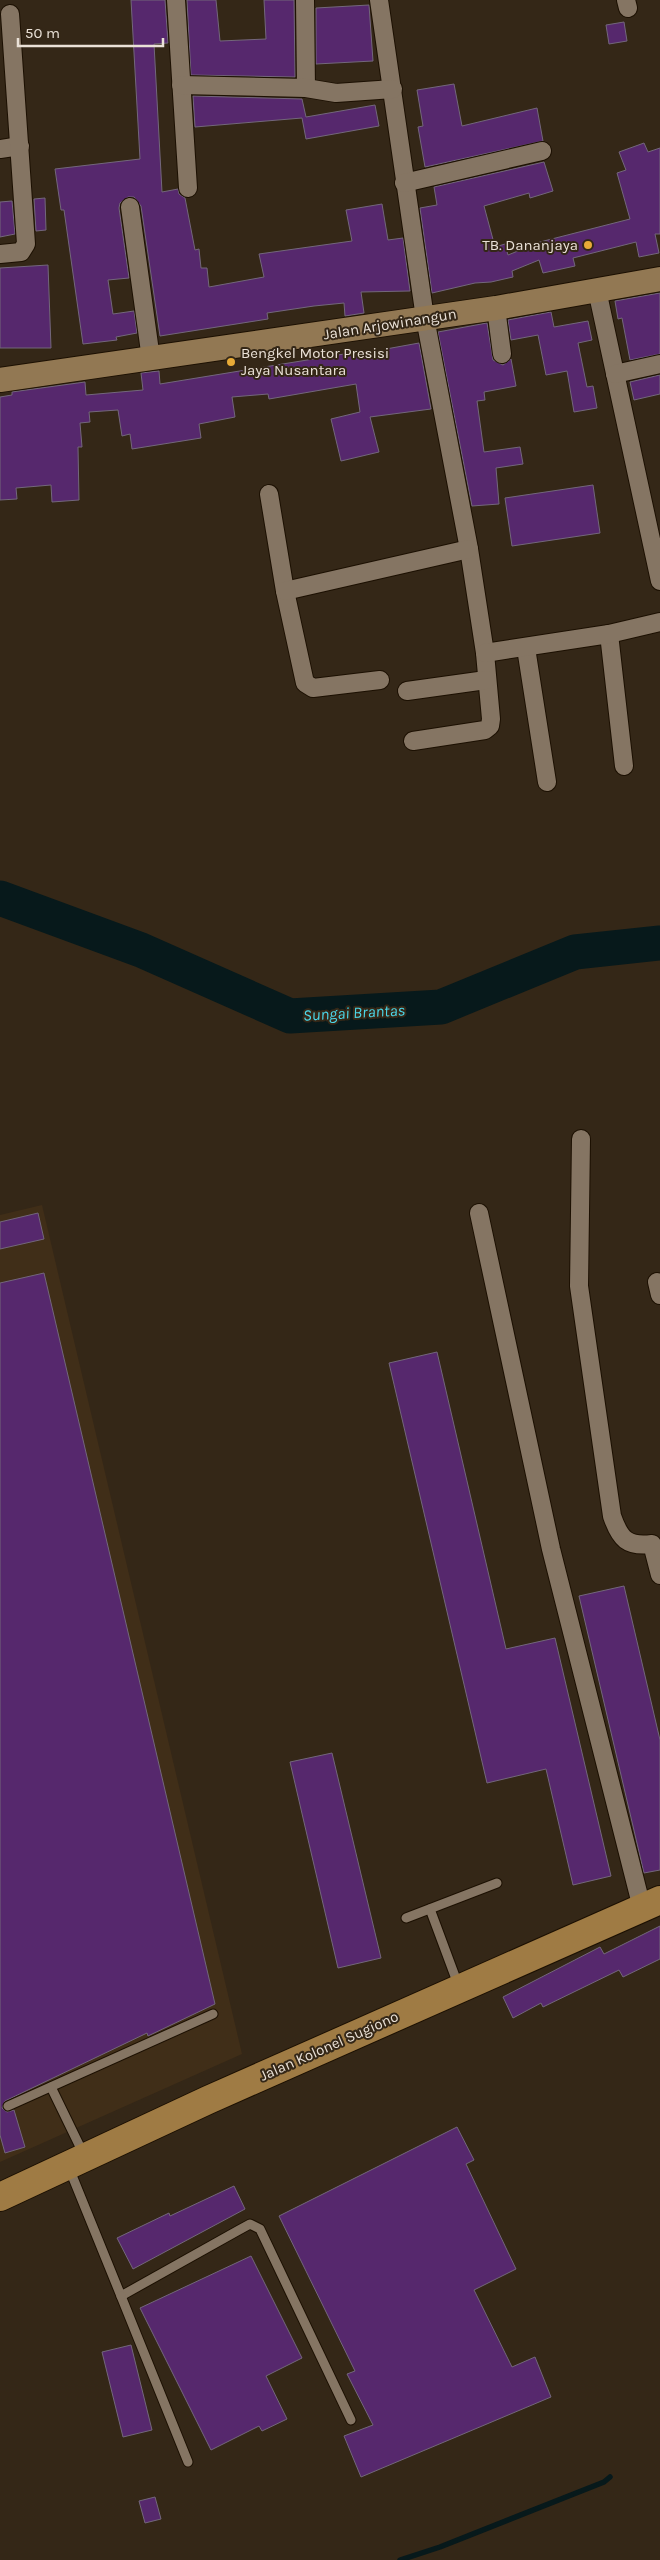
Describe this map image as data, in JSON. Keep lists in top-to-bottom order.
{
  "streets": {
    "main road": ["Jalan Arjowinangun", "Jalan Kolonel Sugiono"]
  },
  "water": ["Sungai Brantas"],
  "places": ["TB. Dananjaya", "Bengkel Motor Presisi Jaya Nusantara"],
  "scale_bar": "50 m"
}
